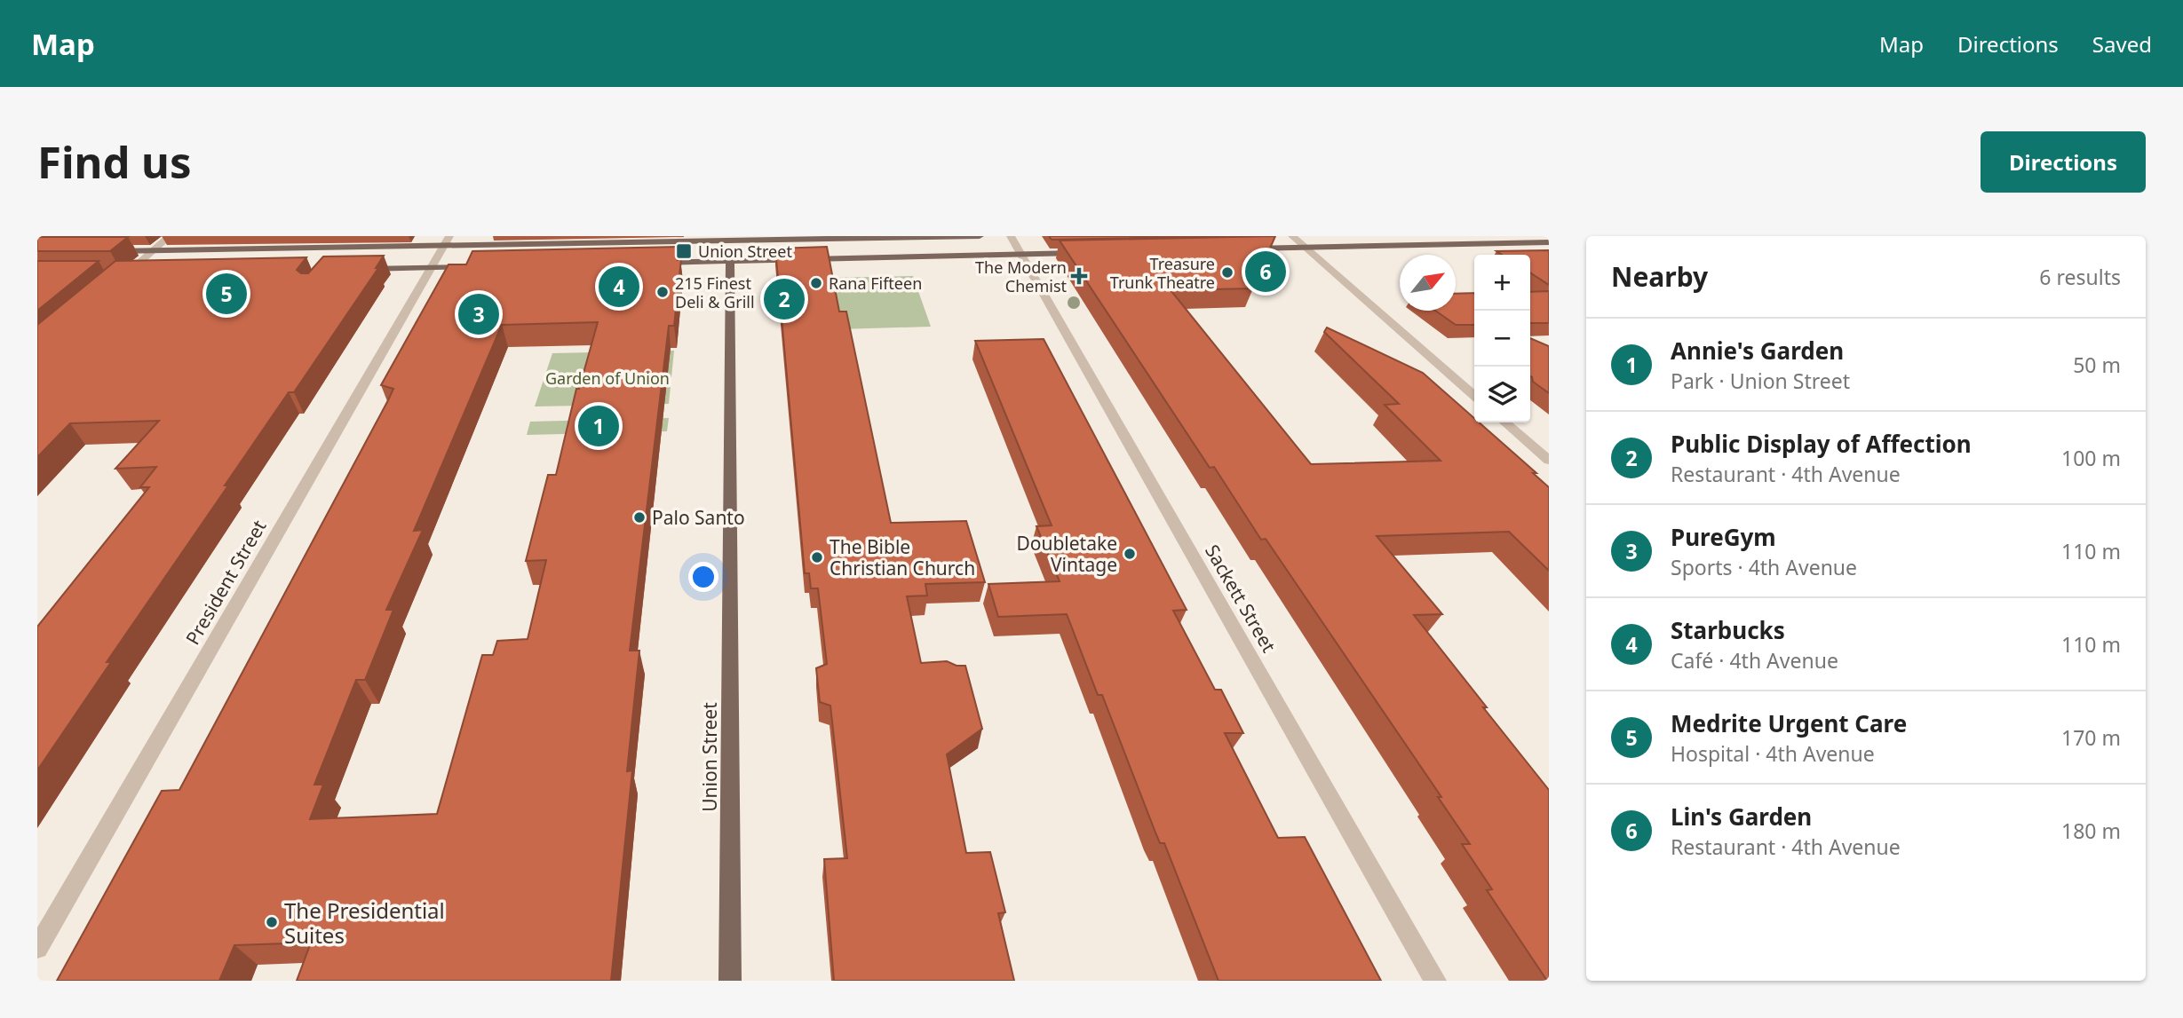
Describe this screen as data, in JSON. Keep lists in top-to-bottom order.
{
  "streets": {
    "main road": ["Union Street"],
    "street": ["President Street", "Sackett Street"]
  },
  "parks": ["Garden of Union"],
  "places": {
    "transit": ["Union Street"],
    "other": [
      "Treasure Trunk Theatre",
      "Rana Fifteen",
      "215 Finest Deli & Grill",
      "Palo Santo",
      "Doubletake Vintage",
      "The Bible Christian Church",
      "The Presidential Suites"
    ],
    "health": ["The Modern Chemist"]
  },
  "north": "top right",
  "page": {
    "header": "Map",
    "nav": ["Map", "Directions", "Saved"],
    "buttons": "Directions",
    "title": "Find us",
    "heading": ["Nearby", "6 results"],
    "pins": [
      "6",
      "4",
      "5",
      "2",
      "3",
      "1"
    ],
    "map_buttons": ["+", "−"],
    "list": [
      {
        "mark": "1",
        "name": "Annie's Garden",
        "note": "Park · Union Street",
        "value": "50 m"
      },
      {
        "mark": "2",
        "name": "Public Display of Affection",
        "note": "Restaurant · 4th Avenue",
        "value": "100 m"
      },
      {
        "mark": "3",
        "name": "PureGym",
        "note": "Sports · 4th Avenue",
        "value": "110 m"
      },
      {
        "mark": "4",
        "name": "Starbucks",
        "note": "Café · 4th Avenue",
        "value": "110 m"
      },
      {
        "mark": "5",
        "name": "Medrite Urgent Care",
        "note": "Hospital · 4th Avenue",
        "value": "170 m"
      },
      {
        "mark": "6",
        "name": "Lin's Garden",
        "note": "Restaurant · 4th Avenue",
        "value": "180 m"
      }
    ]
  }
}
